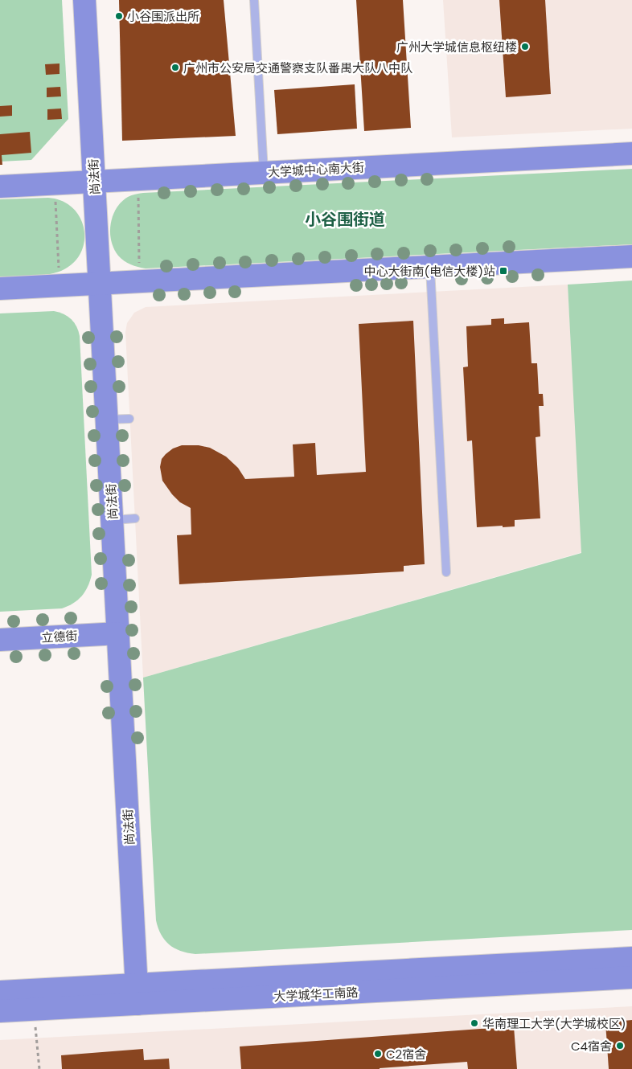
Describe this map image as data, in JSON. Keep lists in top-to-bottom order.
{
  "streets": {
    "main road": [
      "大学城中心南大街",
      "尚法街",
      "立德街",
      "大学城华工南路"
    ]
  },
  "crossings": [
    ["大学城中心南大街", "尚法街"],
    ["尚法街", "立德街"],
    ["尚法街", "大学城华工南路"]
  ],
  "districts": ["小谷围街道"],
  "places": {
    "other": [
      "小谷围派出所",
      "广州大学城信息枢纽楼",
      "广州市公安局交通警察支队番禺大队八中队",
      "华南理工大学(大学城校区)",
      "C4宿舍",
      "C2宿舍"
    ],
    "transit": ["中心大街南(电信大楼)站"]
  }
}
